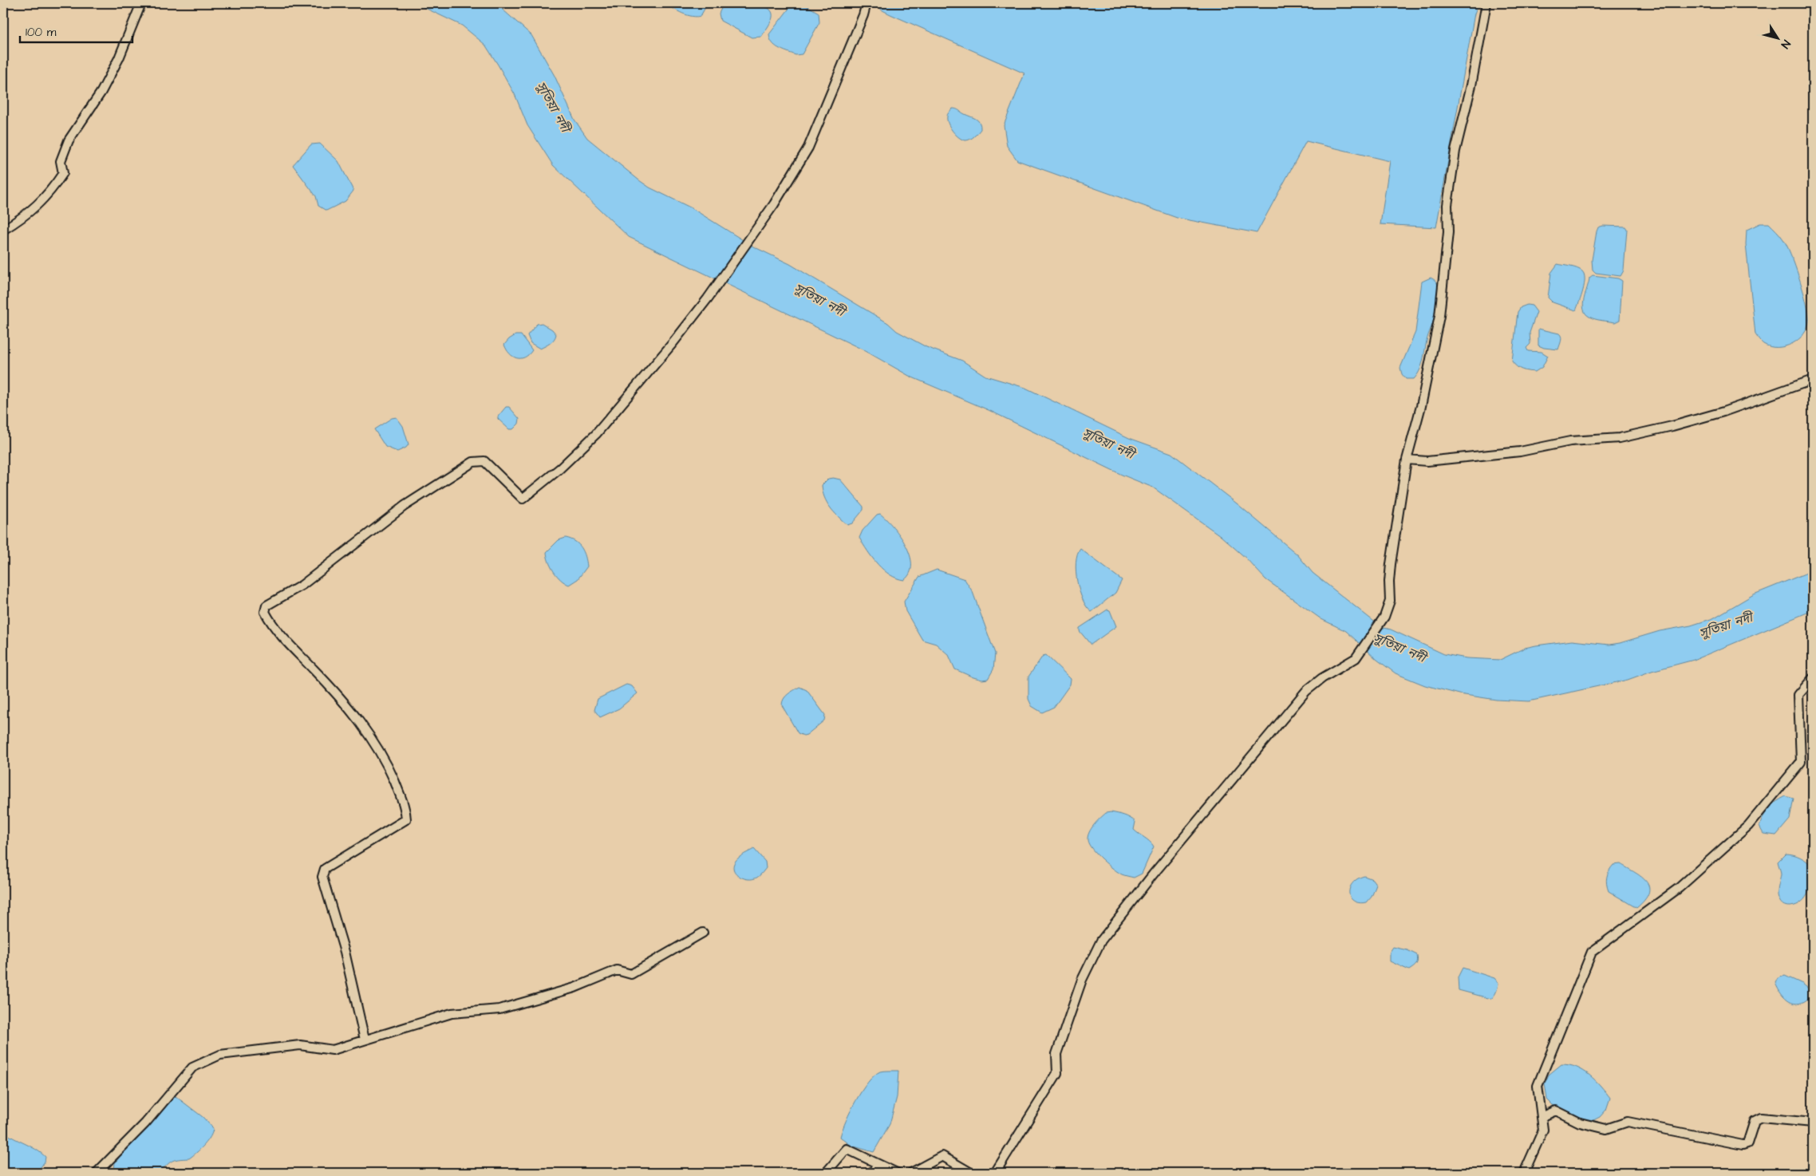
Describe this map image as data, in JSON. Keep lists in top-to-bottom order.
{
  "water": ["সুতিয়া নদী"],
  "scale_bar": "100 m",
  "north": "bottom right"
}
